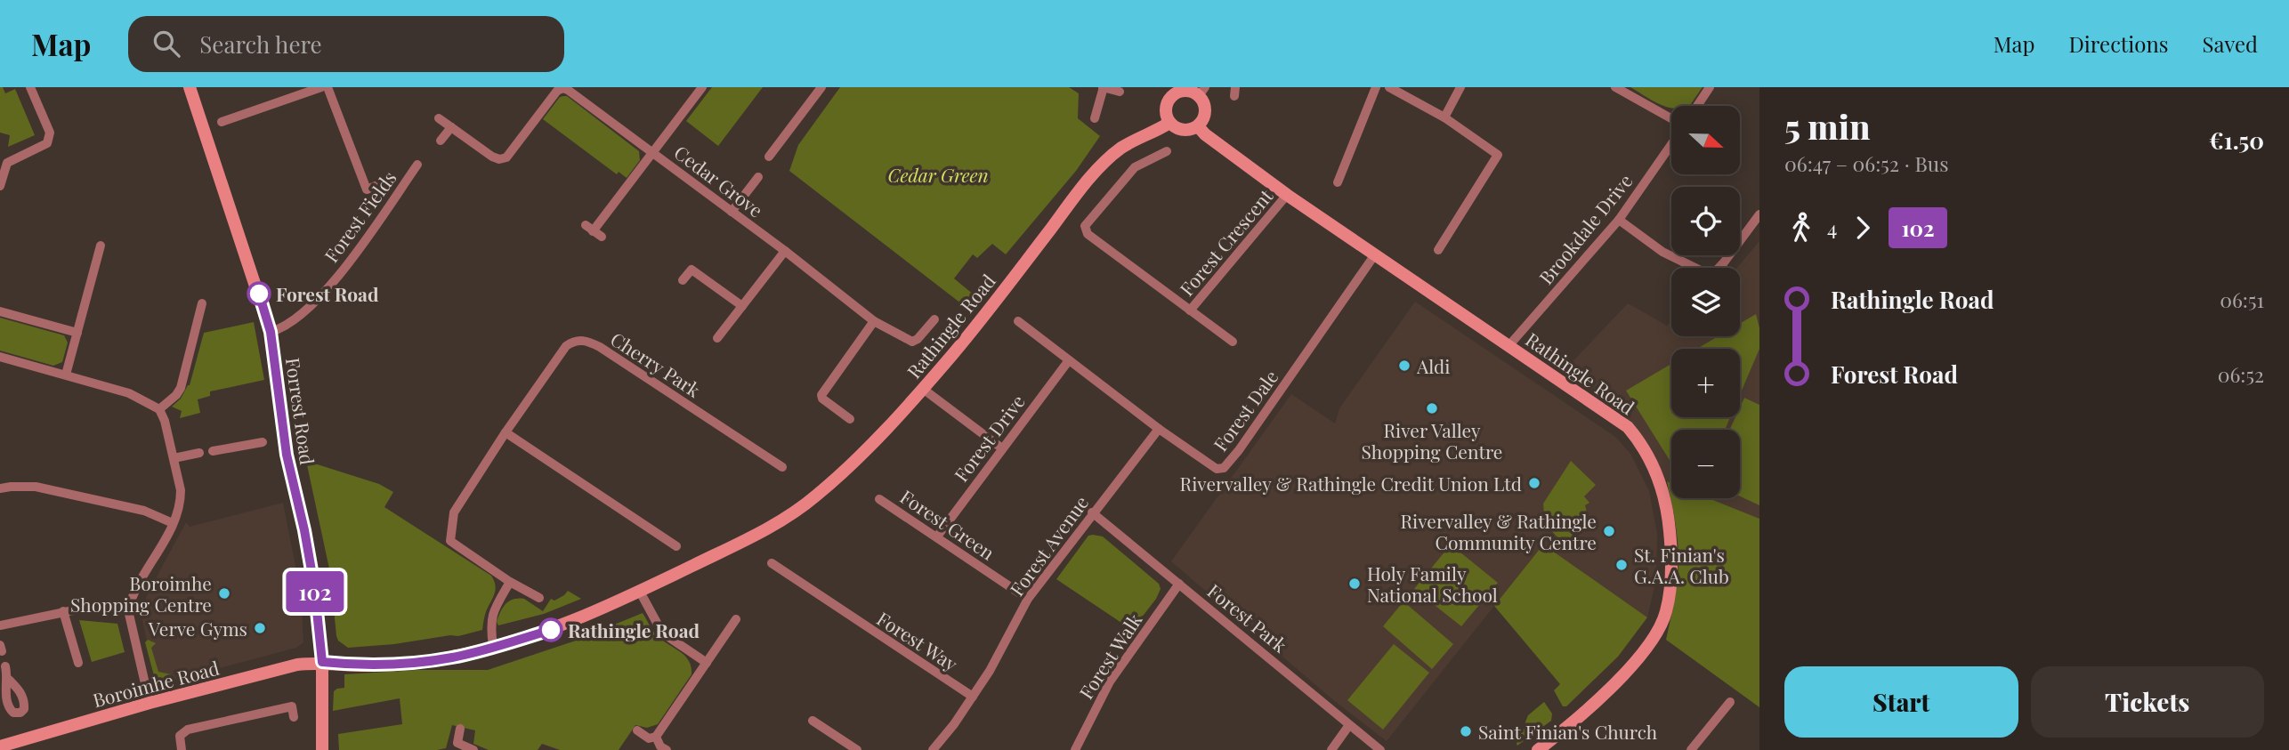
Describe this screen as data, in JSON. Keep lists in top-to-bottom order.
{
  "streets": {
    "street": [
      "Cedar Grove",
      "Forest Fields",
      "Brookdale Drive",
      "Forest Crescent",
      "Rathingle Road",
      "Cherry Park",
      "Forest Dale",
      "Forrest Road",
      "Forest Drive",
      "Forest Green",
      "Forest Avenue",
      "Forest Park",
      "Forest Way",
      "Forest Walk",
      "Boroimhe Road"
    ]
  },
  "crossings": [
    ["Forest Fields", "Forrest Road"],
    ["Brookdale Drive", "Rathingle Road"],
    ["Forest Crescent", "Rathingle Road"],
    ["Rathingle Road", "Forest Dale"],
    ["Rathingle Road", "Forrest Road"],
    ["Rathingle Road", "Boroimhe Road"],
    ["Forest Dale", "Forest Drive"],
    ["Forest Dale", "Forest Avenue"],
    ["Forrest Road", "Boroimhe Road"],
    ["Forest Drive", "Forest Green"],
    ["Forest Green", "Forest Avenue"],
    ["Forest Avenue", "Forest Park"],
    ["Forest Avenue", "Forest Way"],
    ["Forest Park", "Forest Walk"]
  ],
  "parks": ["Cedar Green"],
  "places": [
    "Forest Road",
    "Aldi",
    "River Valley Shopping Centre",
    "Rivervalley & Rathingle Credit Union Ltd",
    "Rivervalley & Rathingle Community Centre",
    "St. Finian's G.A.A. Club",
    "Holy Family National School",
    "Boroimhe Shopping Centre",
    "Verve Gyms",
    "Rathingle Road",
    "Saint Finian's Church"
  ],
  "lines": ["bus line 102"],
  "north": "right",
  "page": {
    "header": "Map",
    "search": "Search here",
    "nav": ["Map", "Directions", "Saved"],
    "on_map": "102",
    "heading": ["5 min", "06:47 – 06:52 · Bus", "€1.50"],
    "map_buttons": ["+", "−"],
    "legs": ["4", "102"],
    "list": [
      {
        "name": "Rathingle Road",
        "value": "06:51"
      },
      {
        "name": "Forest Road",
        "value": "06:52"
      }
    ],
    "buttons": ["Start", "Tickets"]
  }
}
